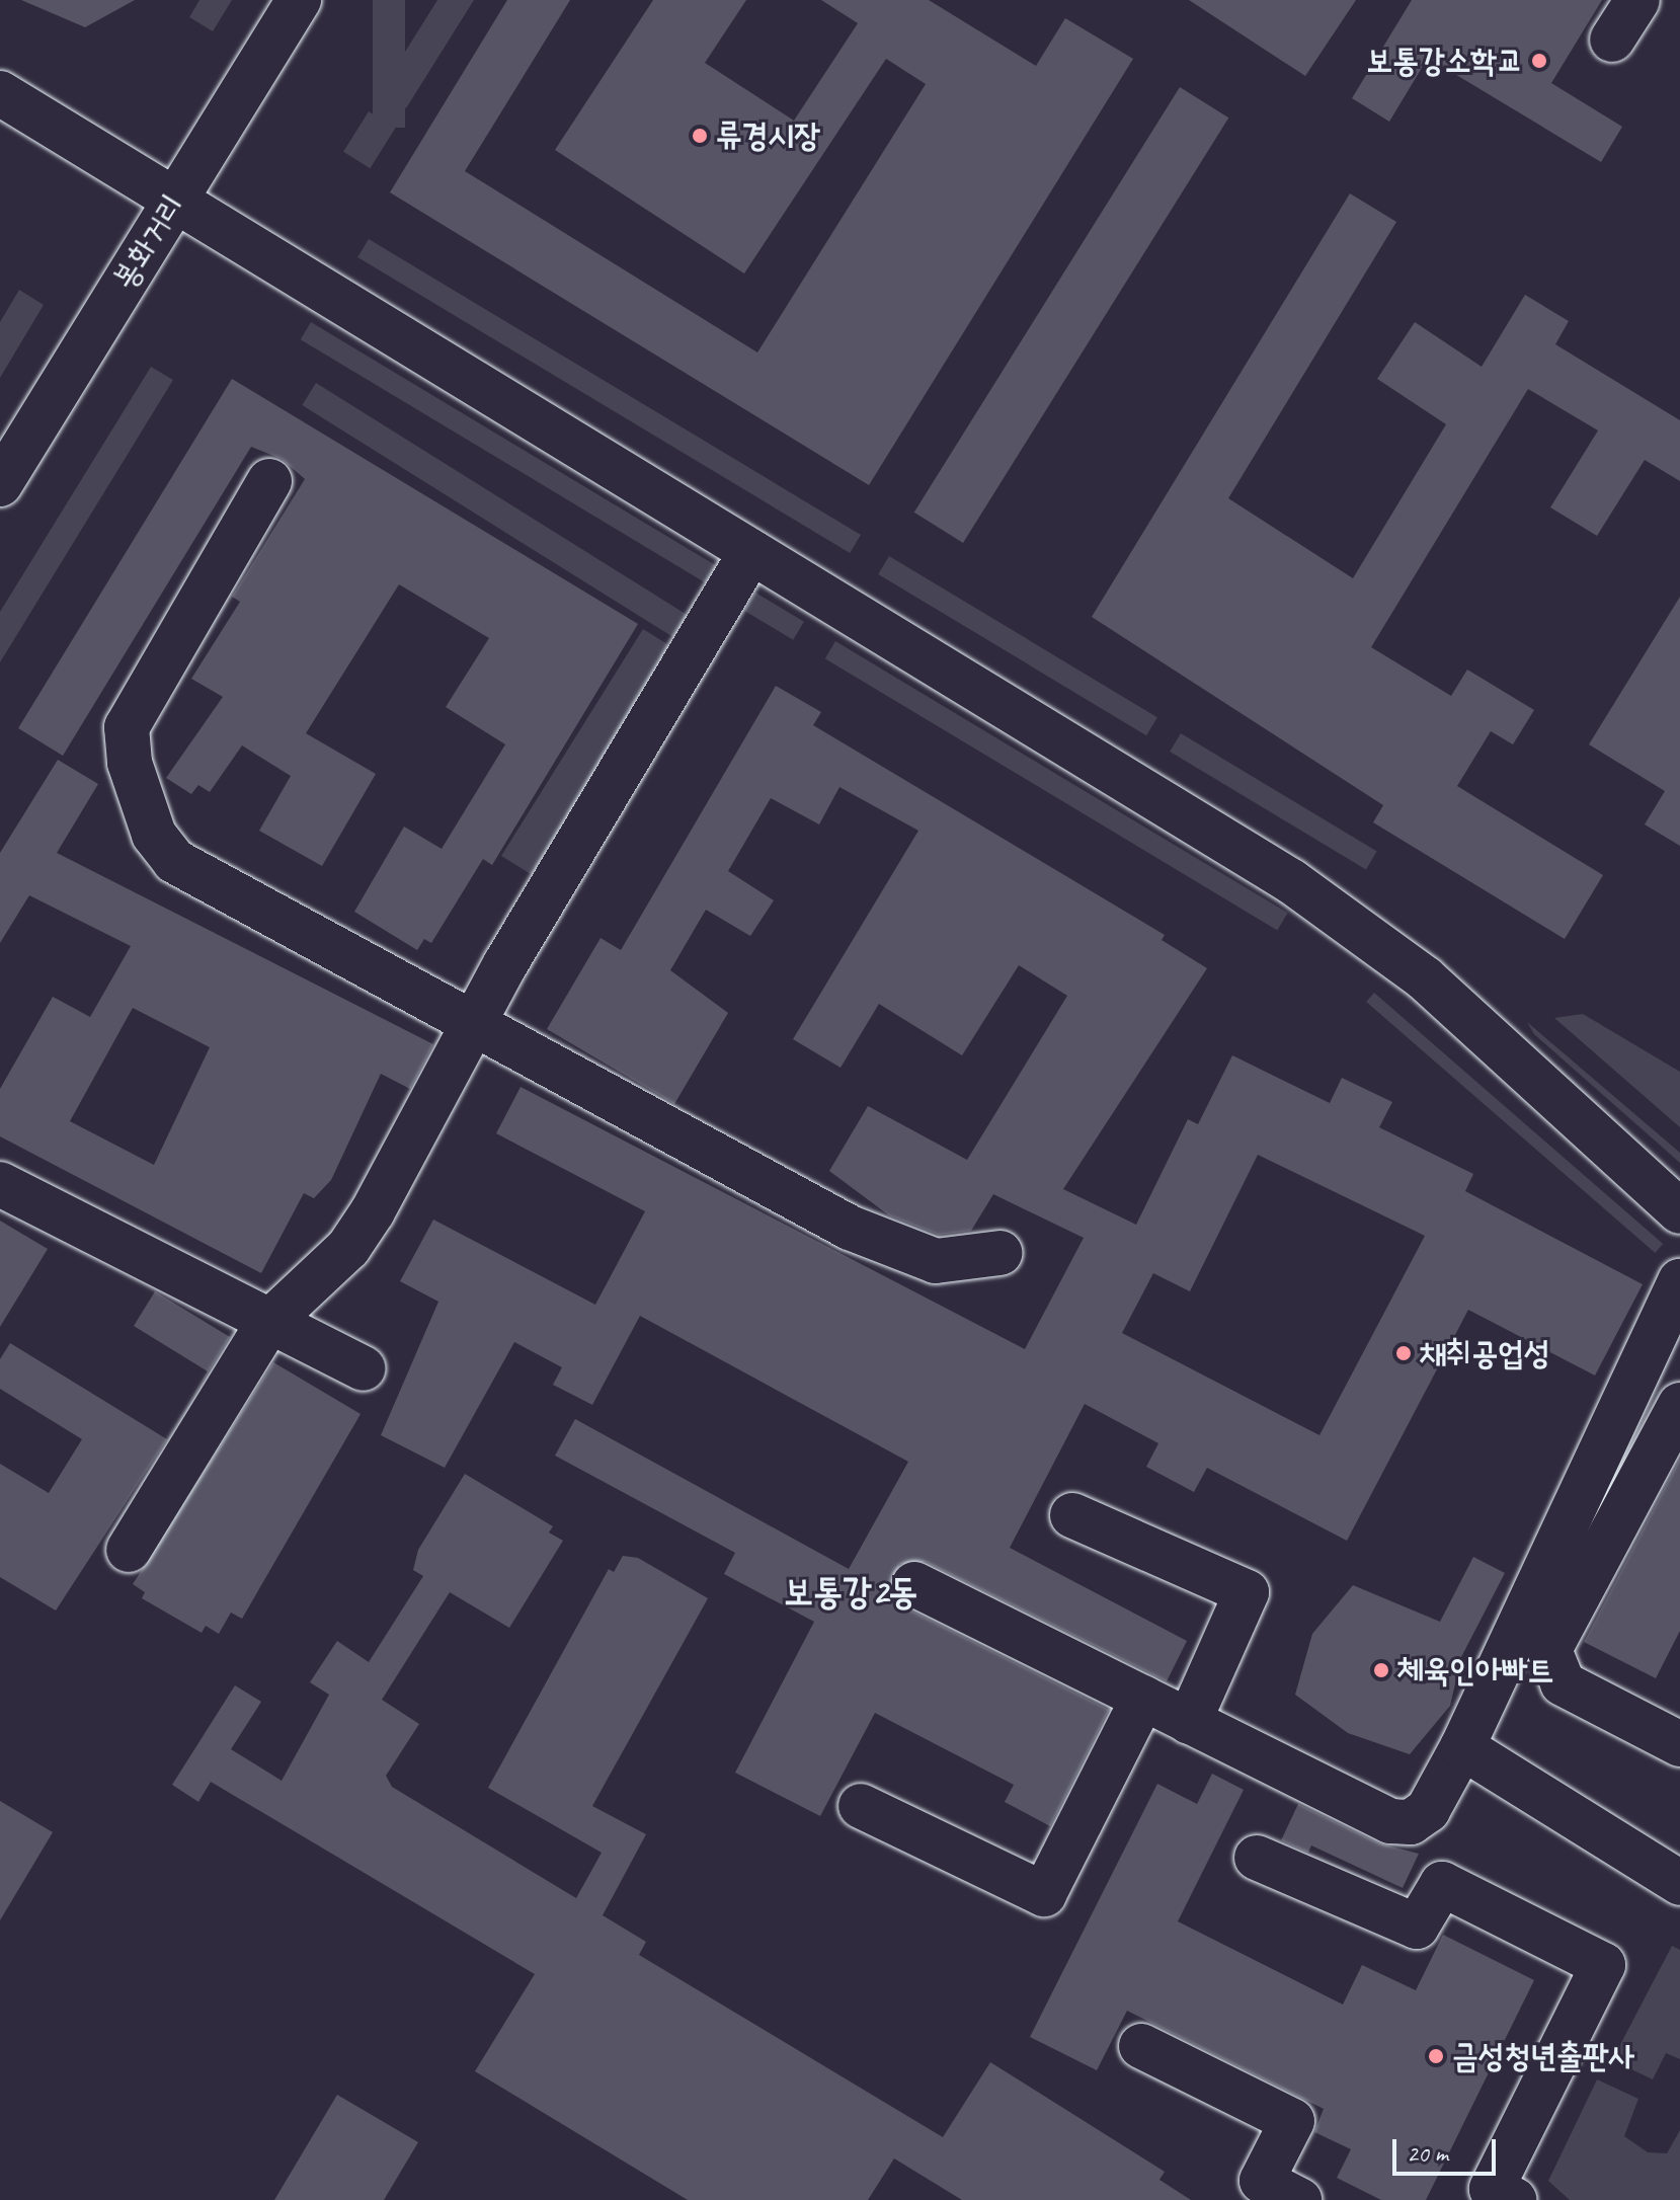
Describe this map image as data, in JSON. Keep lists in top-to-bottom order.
{
  "streets": {
    "street": ["봉화거리"]
  },
  "districts": ["보통강2동"],
  "places": [
    "보통강소학교",
    "류경시장",
    "채취공업성",
    "체육인아빠트",
    "금성청년출판사"
  ],
  "scale_bar": "20 m"
}
